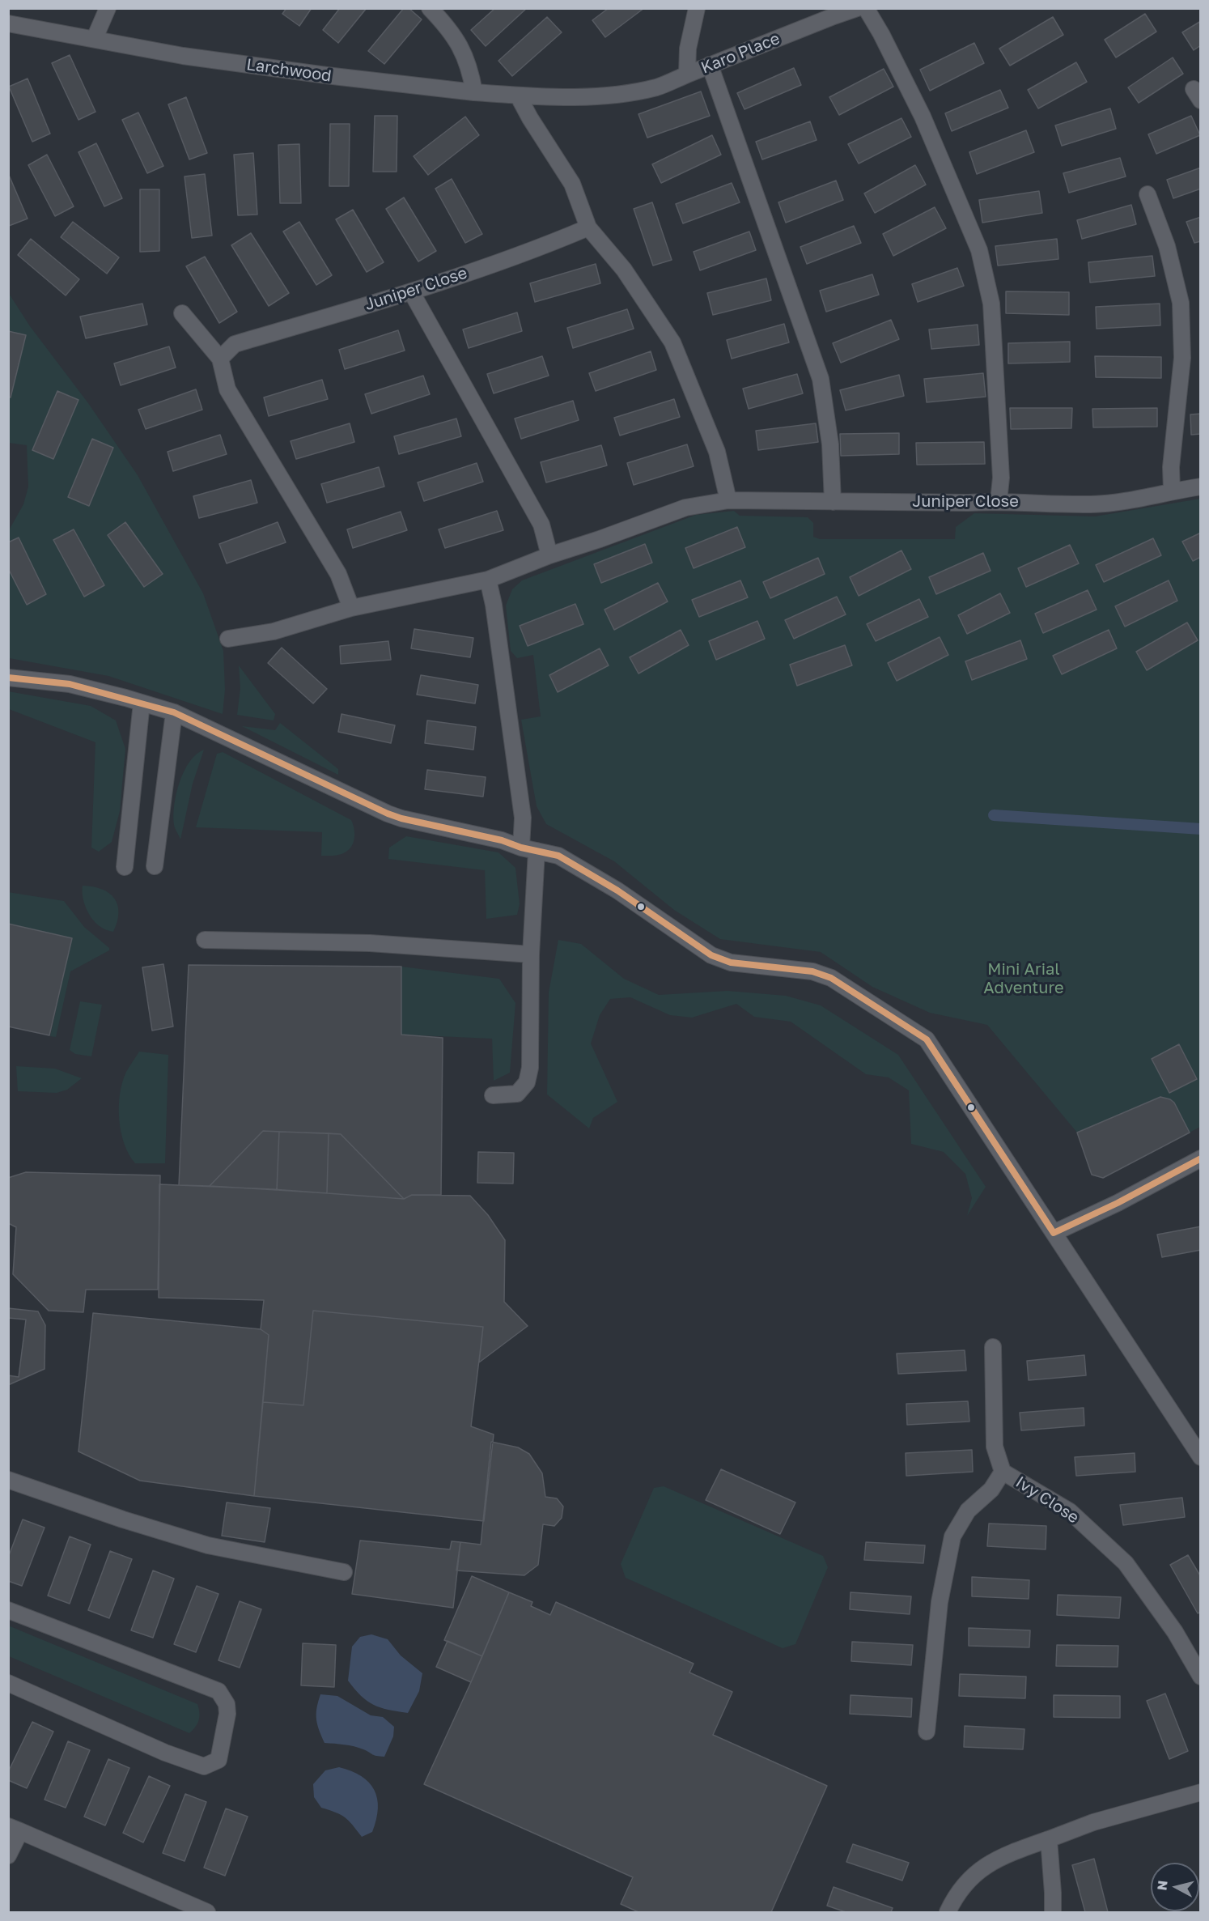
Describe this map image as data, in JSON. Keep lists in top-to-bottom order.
{
  "streets": {
    "lane": [
      "Karo Place",
      "Larchwood",
      "Juniper Close",
      "Ivy Close"
    ]
  },
  "crossings": [
    ["Karo Place", "Larchwood"]
  ],
  "parks": ["Mini Arial Adventure"],
  "north": "left"
}
